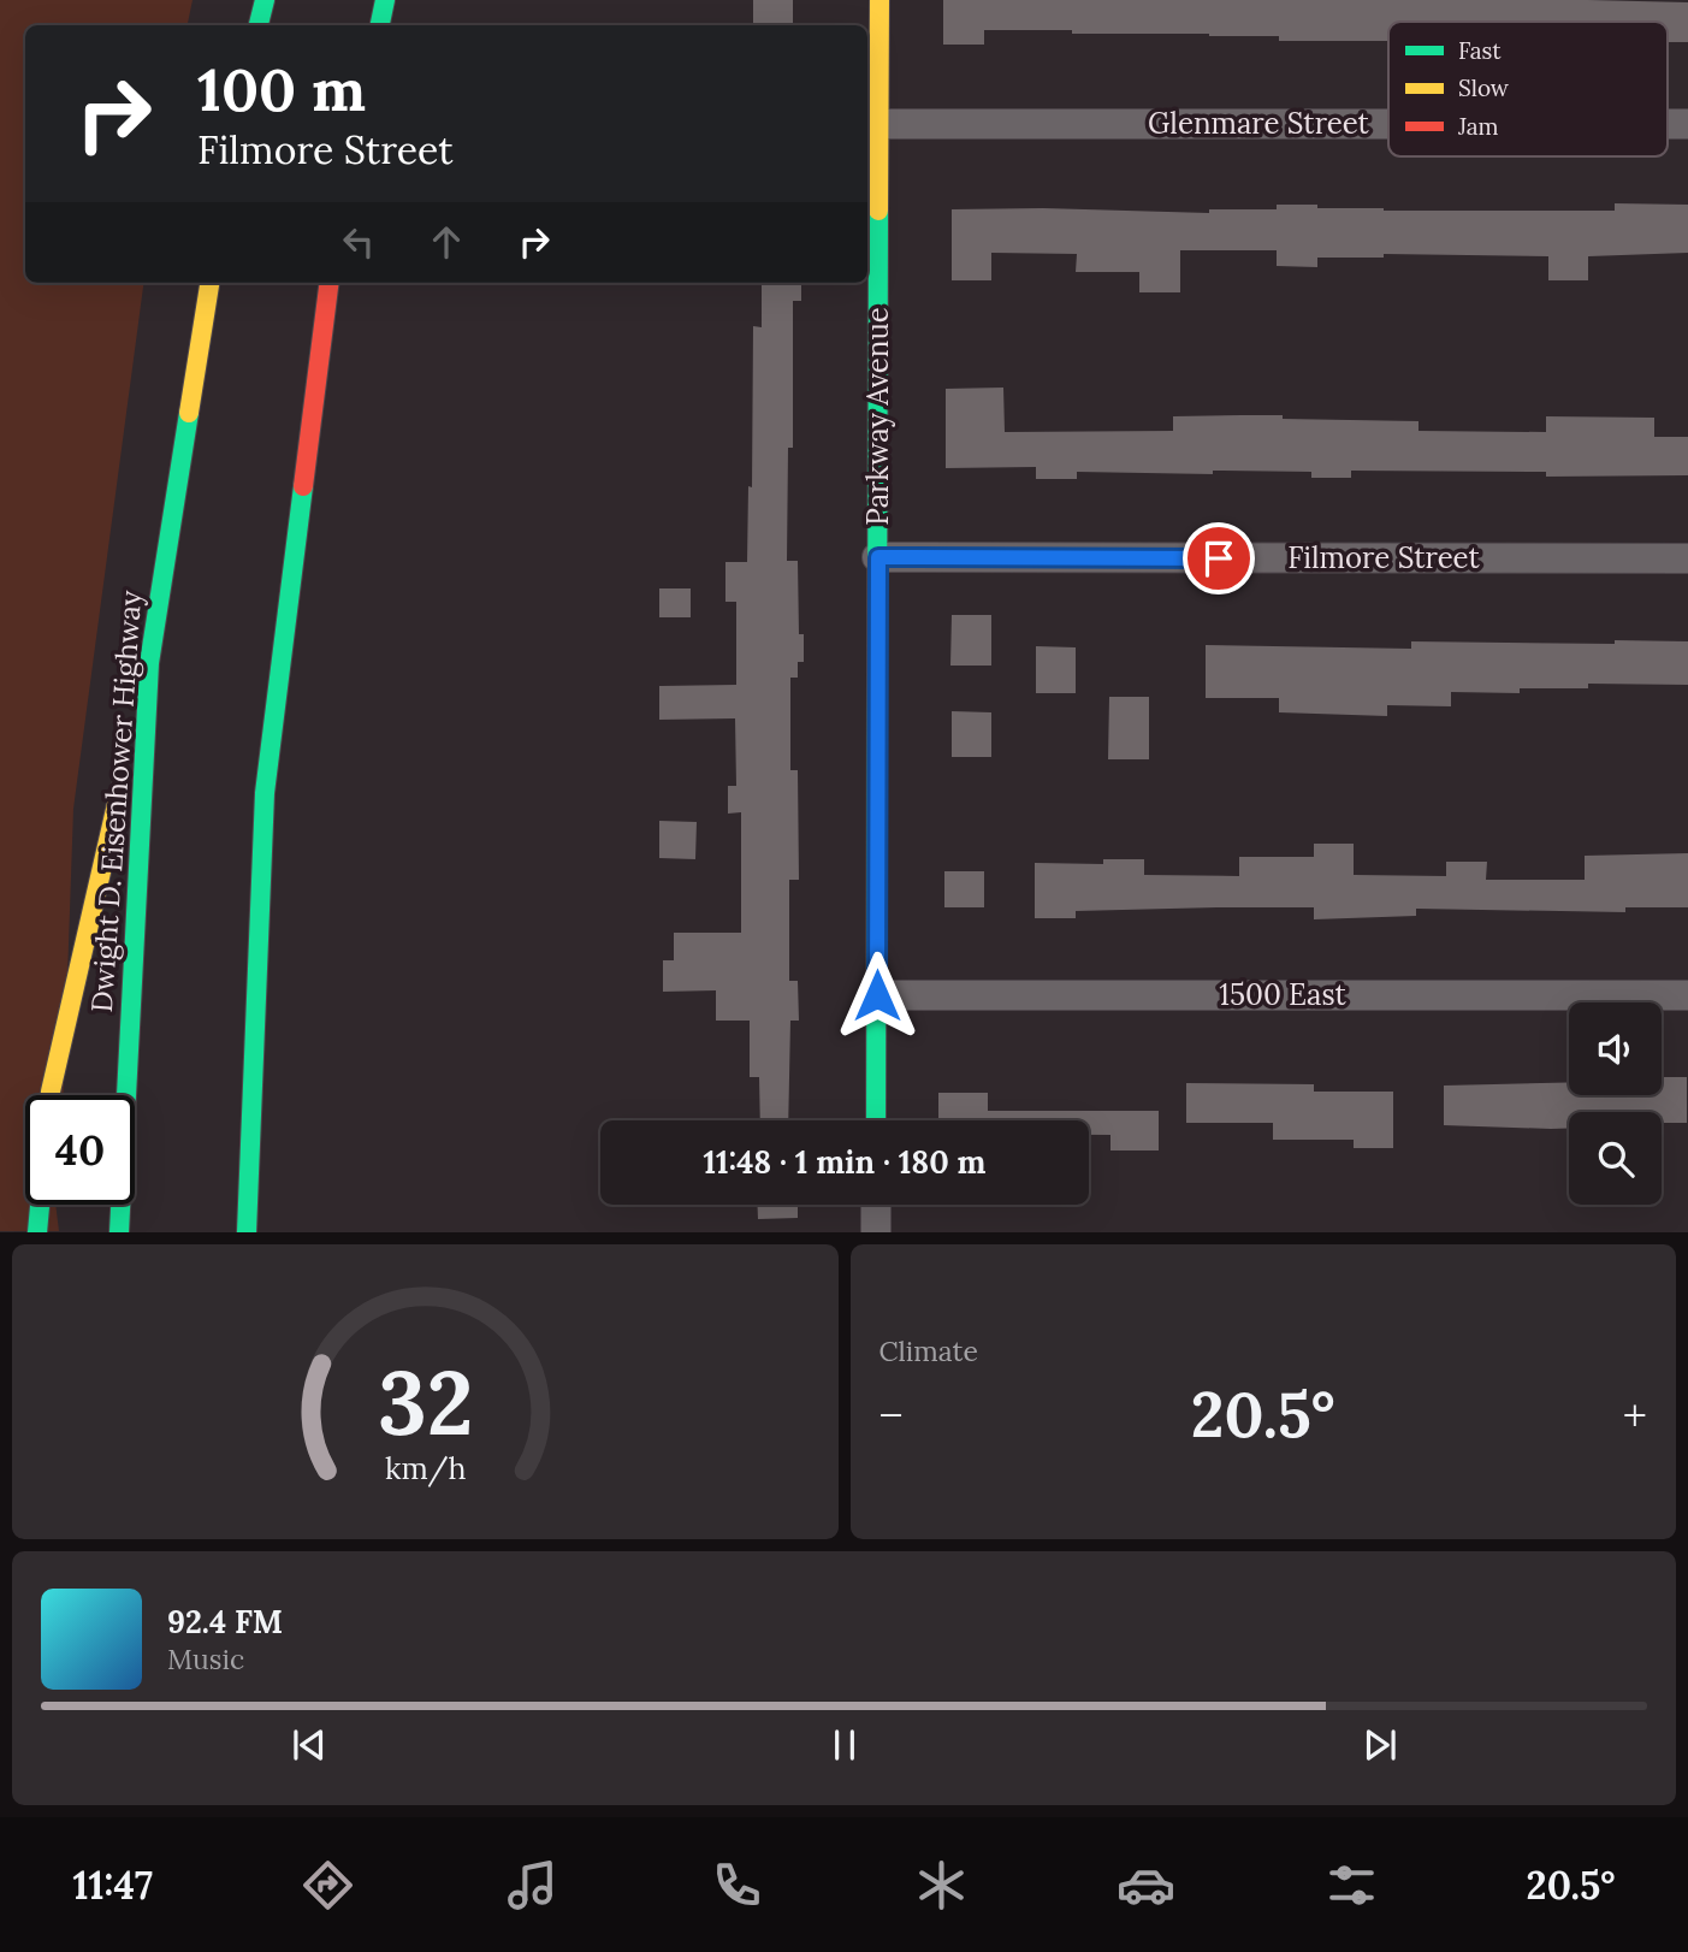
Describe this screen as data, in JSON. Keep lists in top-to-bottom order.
{
  "streets": {
    "main road": ["Parkway Avenue", "Dwight D. Eisenhower Highway"],
    "street": ["Glenmare Street", "Filmore Street", "1500 East"]
  },
  "crossings": [
    ["Glenmare Street", "Parkway Avenue"],
    ["Parkway Avenue", "Filmore Street"],
    ["Parkway Avenue", "1500 East"]
  ],
  "legend": ["Fast", "Slow", "Jam"],
  "page": {
    "turn": ["100 m", "Filmore Street"],
    "limit": "40",
    "trip": "11:48 · 1 min · 180 m",
    "tile": "Climate",
    "heat": ["−", "20.5°", "+"],
    "song": ["92.4 FM", "Music"],
    "tabs": ["11:47", "20.5°"],
    "gauge": ["32", "km/h"]
  }
}
